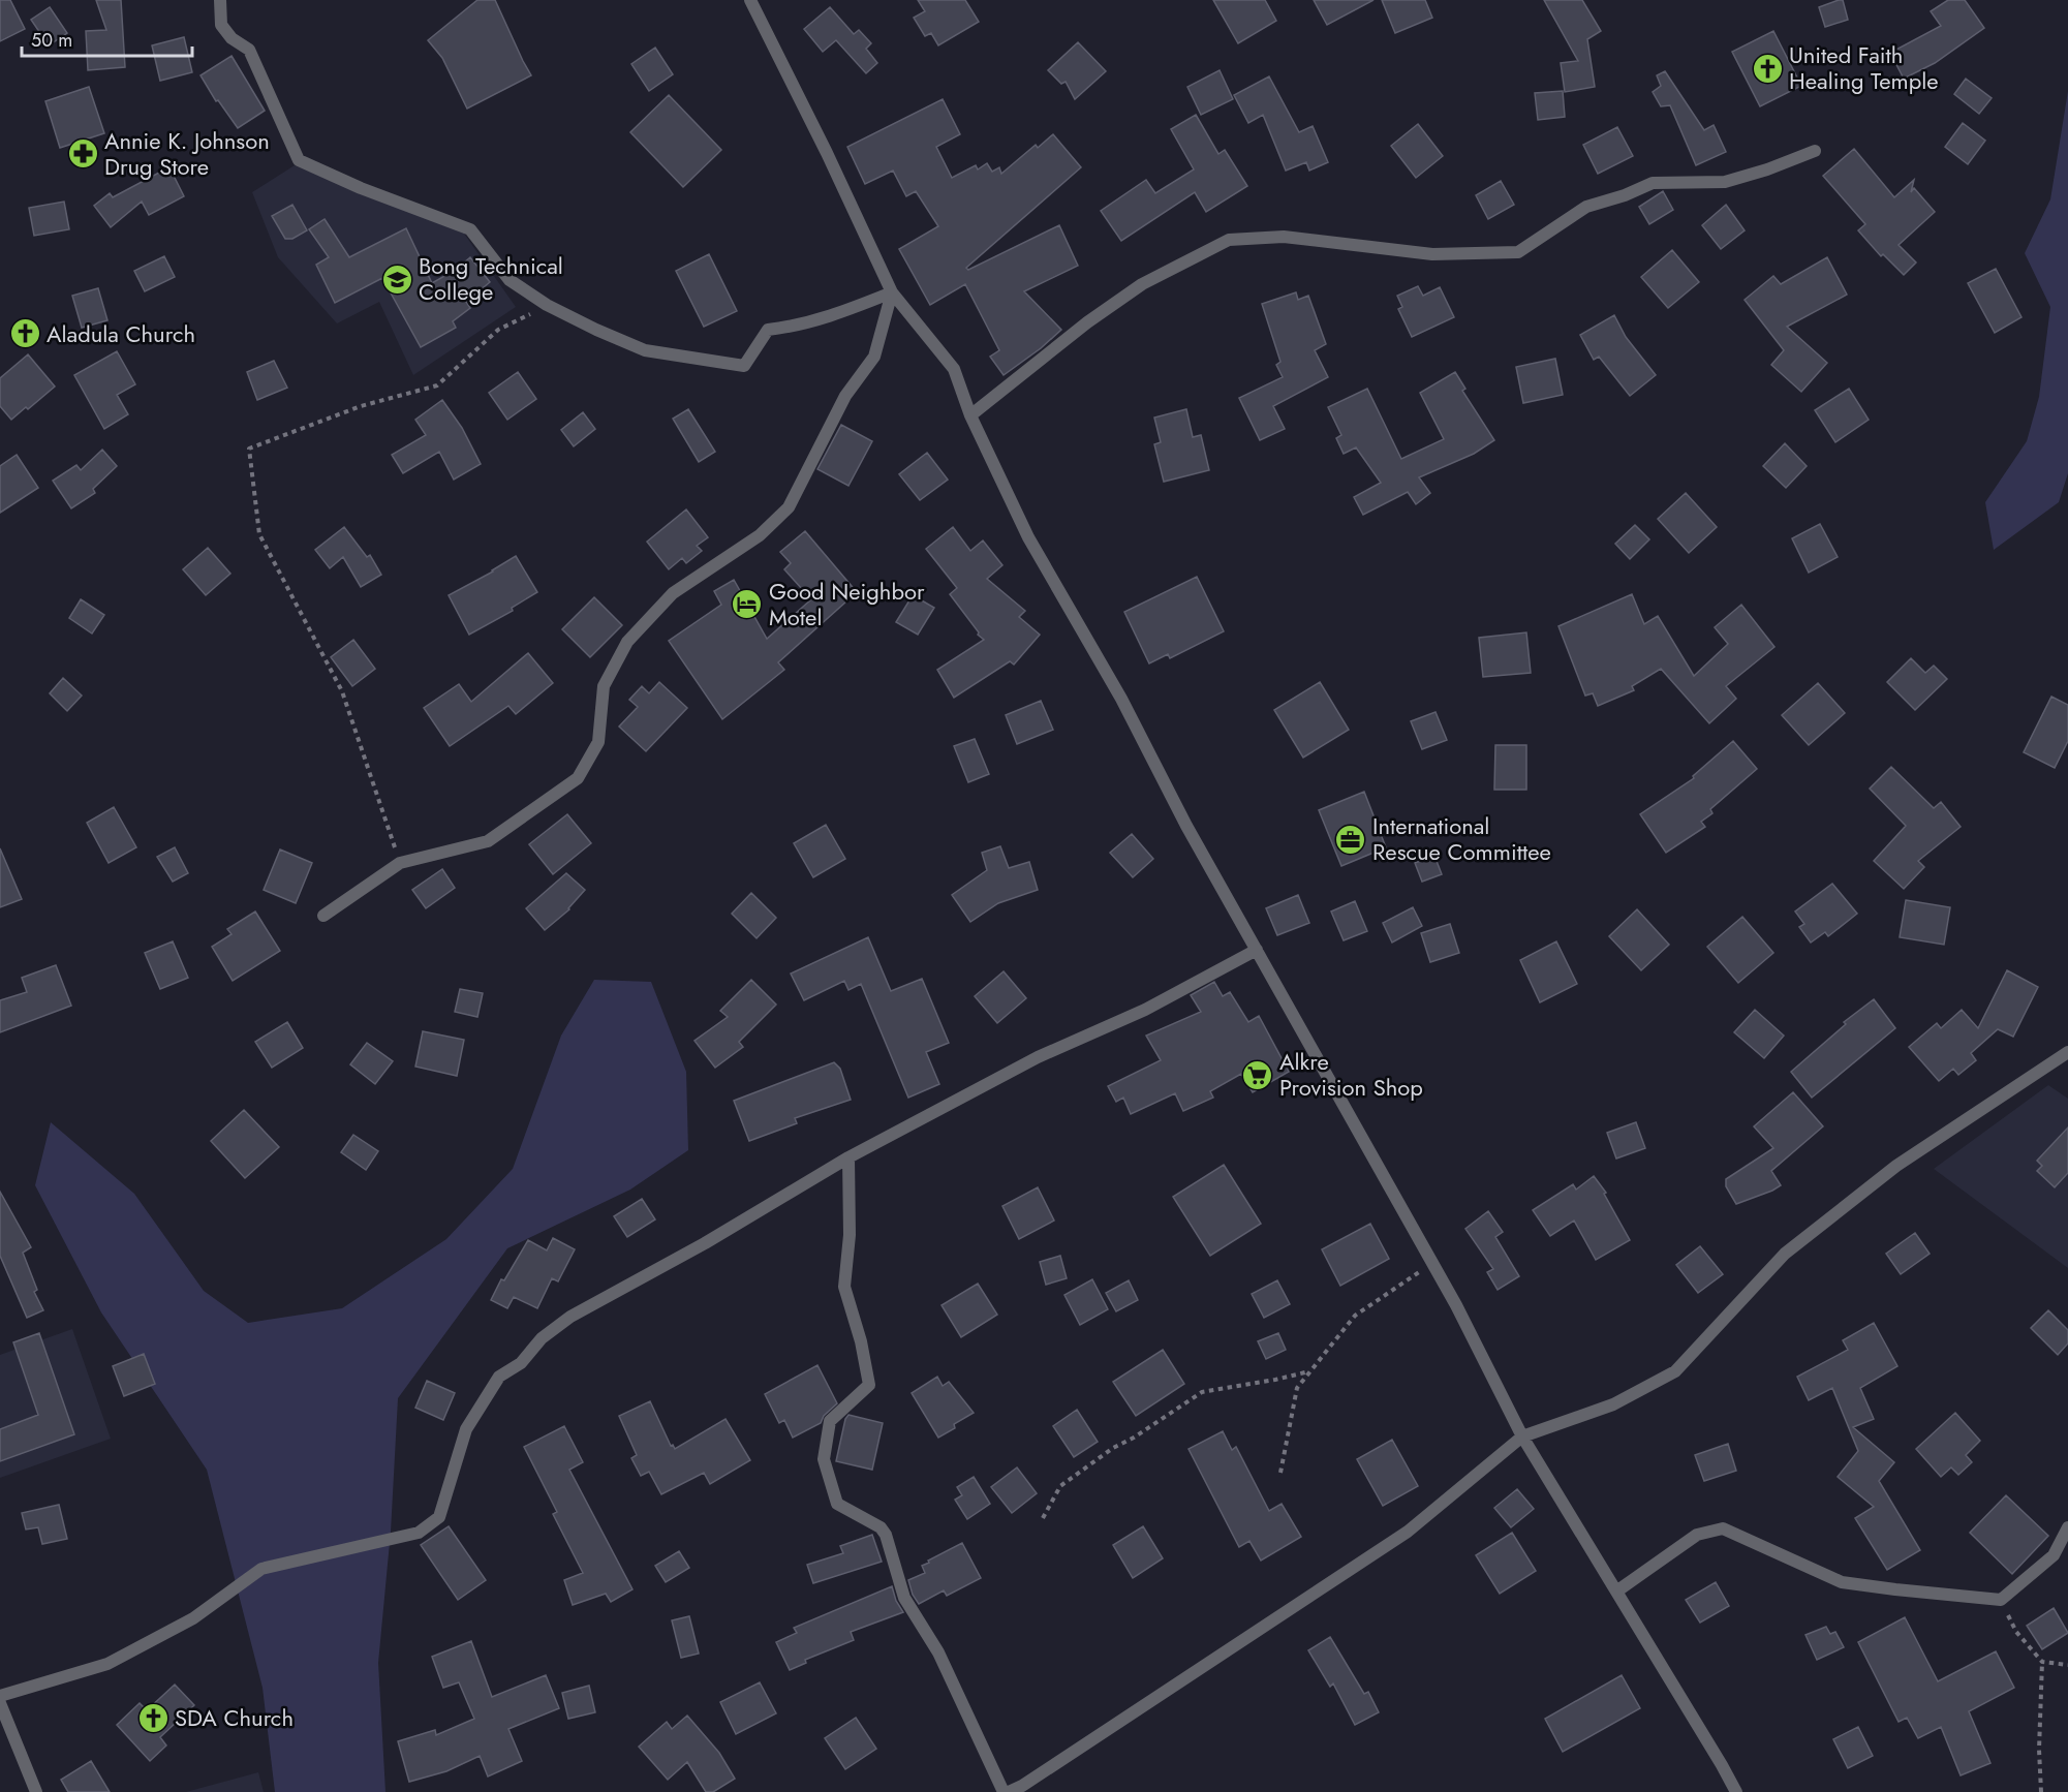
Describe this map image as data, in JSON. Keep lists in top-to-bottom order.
{
  "places": {
    "church": ["United Faith Healing Temple", "Aladula Church", "SDA Church"],
    "pharmacy": ["Annie K. Johnson Drug Store"],
    "school or university": ["Bong Technical College"],
    "hotel": ["Good Neighbor Motel"],
    "office": ["International Rescue Committee"],
    "supermarket": ["Alkre Provision Shop"]
  },
  "scale_bar": "50 m"
}
